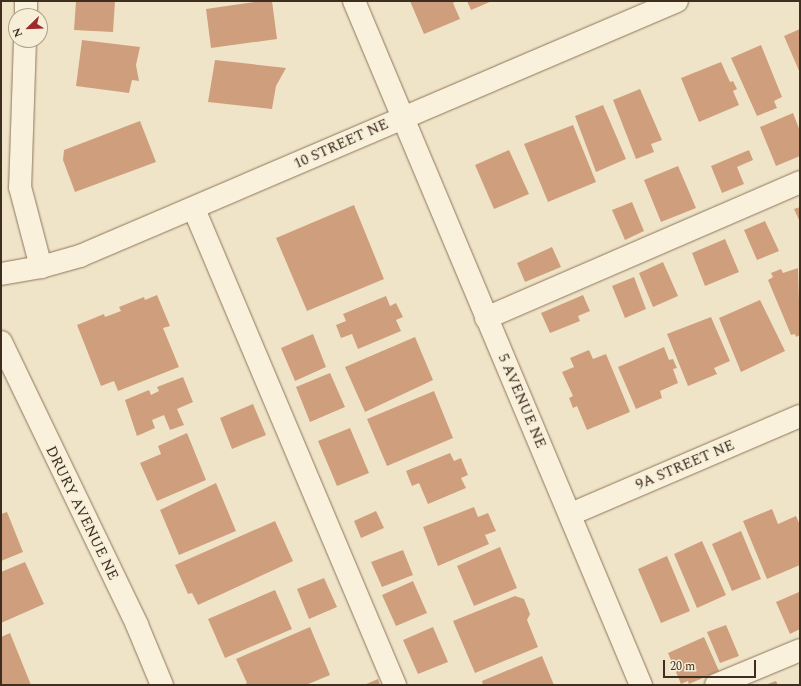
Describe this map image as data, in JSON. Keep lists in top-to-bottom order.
{
  "streets": {
    "street": [
      "10 STREET NE",
      "5 AVENUE NE",
      "9A STREET NE",
      "DRURY AVENUE NE"
    ]
  },
  "crossings": [
    ["10 STREET NE", "5 AVENUE NE"],
    ["5 AVENUE NE", "9A STREET NE"]
  ],
  "scale_bar": "20 m",
  "north": "bottom left"
}
